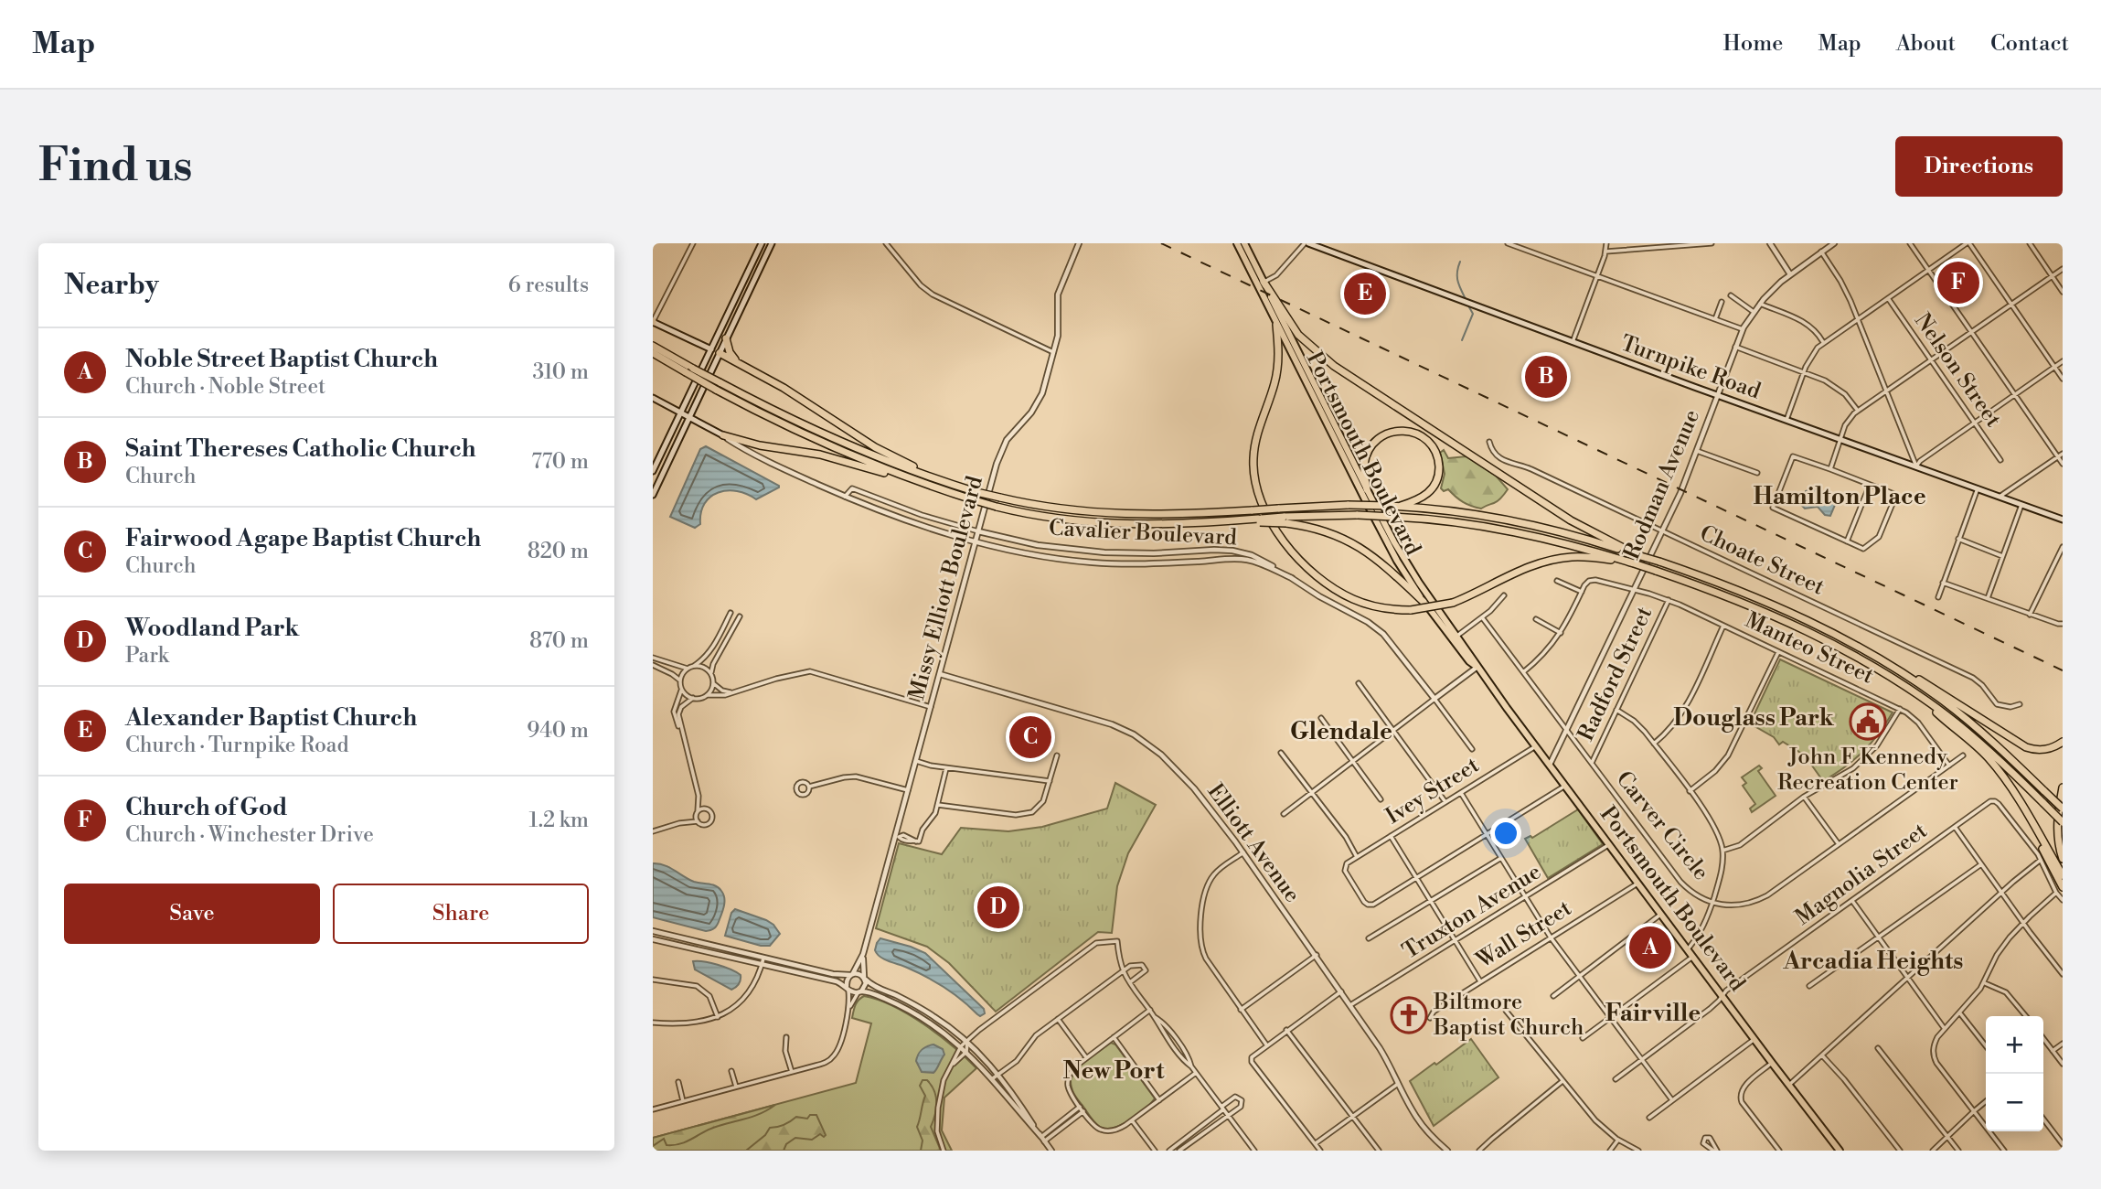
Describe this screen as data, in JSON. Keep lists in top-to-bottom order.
{
  "streets": {
    "main road": ["Turnpike Road", "Portsmouth Boulevard", "Cavalier Boulevard"],
    "street": [
      "Nelson Street",
      "Rodman Avenue",
      "Choate Street",
      "Missy Elliott Boulevard",
      "Manteo Street",
      "Radford Street",
      "Ivey Street",
      "Carver Circle",
      "Elliott Avenue",
      "Magnolia Street",
      "Truxton Avenue",
      "Wall Street"
    ]
  },
  "crossings": [
    ["Turnpike Road", "Rodman Avenue"],
    ["Portsmouth Boulevard", "Rodman Avenue"],
    ["Portsmouth Boulevard", "Ivey Street"],
    ["Portsmouth Boulevard", "Magnolia Street"],
    ["Portsmouth Boulevard", "Truxton Avenue"],
    ["Portsmouth Boulevard", "Wall Street"],
    ["Rodman Avenue", "Choate Street"],
    ["Rodman Avenue", "Manteo Street"],
    ["Rodman Avenue", "Carver Circle"],
    ["Cavalier Boulevard", "Missy Elliott Boulevard"],
    ["Missy Elliott Boulevard", "Elliott Avenue"],
    ["Manteo Street", "Radford Street"],
    ["Manteo Street", "Carver Circle"],
    ["Radford Street", "Carver Circle"],
    ["Elliott Avenue", "Truxton Avenue"]
  ],
  "districts": [
    "Hamilton Place",
    "Douglass Park",
    "Glendale",
    "Arcadia Heights",
    "Fairville",
    "New Port"
  ],
  "places": {
    "public building": ["John F Kennedy Recreation Center"],
    "church": ["Biltmore Baptist Church"]
  },
  "page": {
    "header": "Map",
    "nav": [
      "Home",
      "Map",
      "About",
      "Contact"
    ],
    "buttons": [
      "Directions",
      ["Save", "Share"]
    ],
    "title": "Find us",
    "heading": ["Nearby", "6 results"],
    "pins": [
      "F",
      "E",
      "B",
      "C",
      "D",
      "A"
    ],
    "list": [
      {
        "mark": "A",
        "name": "Noble Street Baptist Church",
        "note": "Church · Noble Street",
        "value": "310 m"
      },
      {
        "mark": "B",
        "name": "Saint Thereses Catholic Church",
        "note": "Church",
        "value": "770 m"
      },
      {
        "mark": "C",
        "name": "Fairwood Agape Baptist Church",
        "note": "Church",
        "value": "820 m"
      },
      {
        "mark": "D",
        "name": "Woodland Park",
        "note": "Park",
        "value": "870 m"
      },
      {
        "mark": "E",
        "name": "Alexander Baptist Church",
        "note": "Church · Turnpike Road",
        "value": "940 m"
      },
      {
        "mark": "F",
        "name": "Church of God",
        "note": "Church · Winchester Drive",
        "value": "1.2 km"
      }
    ],
    "map_buttons": ["+", "−"]
  }
}
